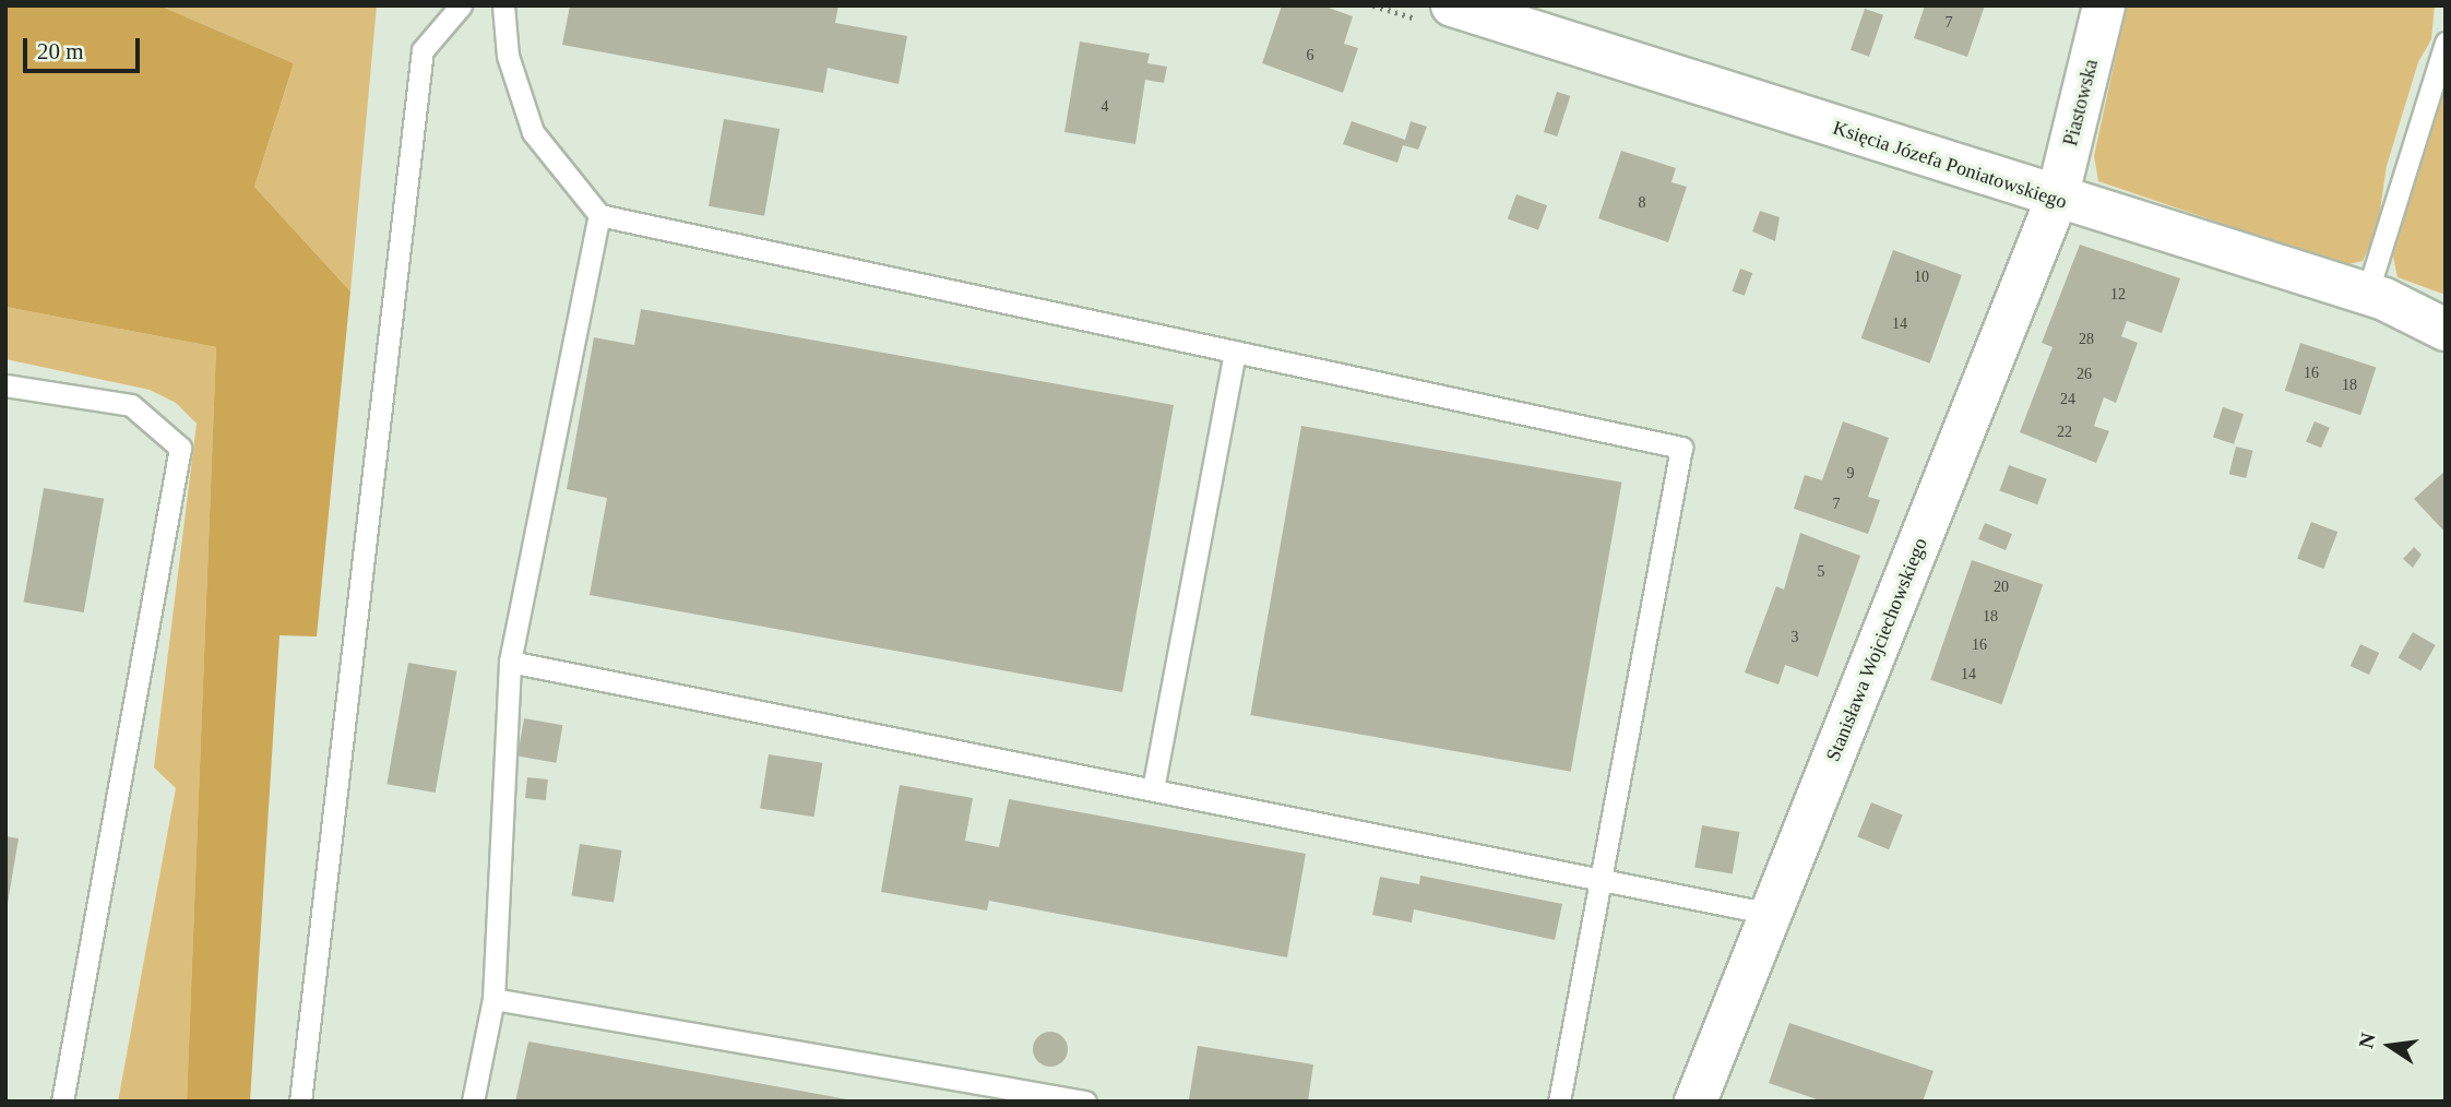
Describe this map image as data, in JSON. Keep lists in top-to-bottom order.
{
  "streets": {
    "street": ["Piastowska", "Księcia Józefa Poniatowskiego", "Stanisława Wojciechowskiego"]
  },
  "crossings": [
    ["Piastowska", "Księcia Józefa Poniatowskiego"],
    ["Piastowska", "Stanisława Wojciechowskiego"],
    ["Księcia Józefa Poniatowskiego", "Stanisława Wojciechowskiego"]
  ],
  "house_numbers": [
    "7",
    "6",
    "4",
    "8",
    "10",
    "12",
    "14",
    "28",
    "16",
    "26",
    "18",
    "24",
    "22",
    "9",
    "7",
    "5",
    "20",
    "18",
    "3",
    "16",
    "14"
  ],
  "scale_bar": "20 m",
  "north": "left"
}
